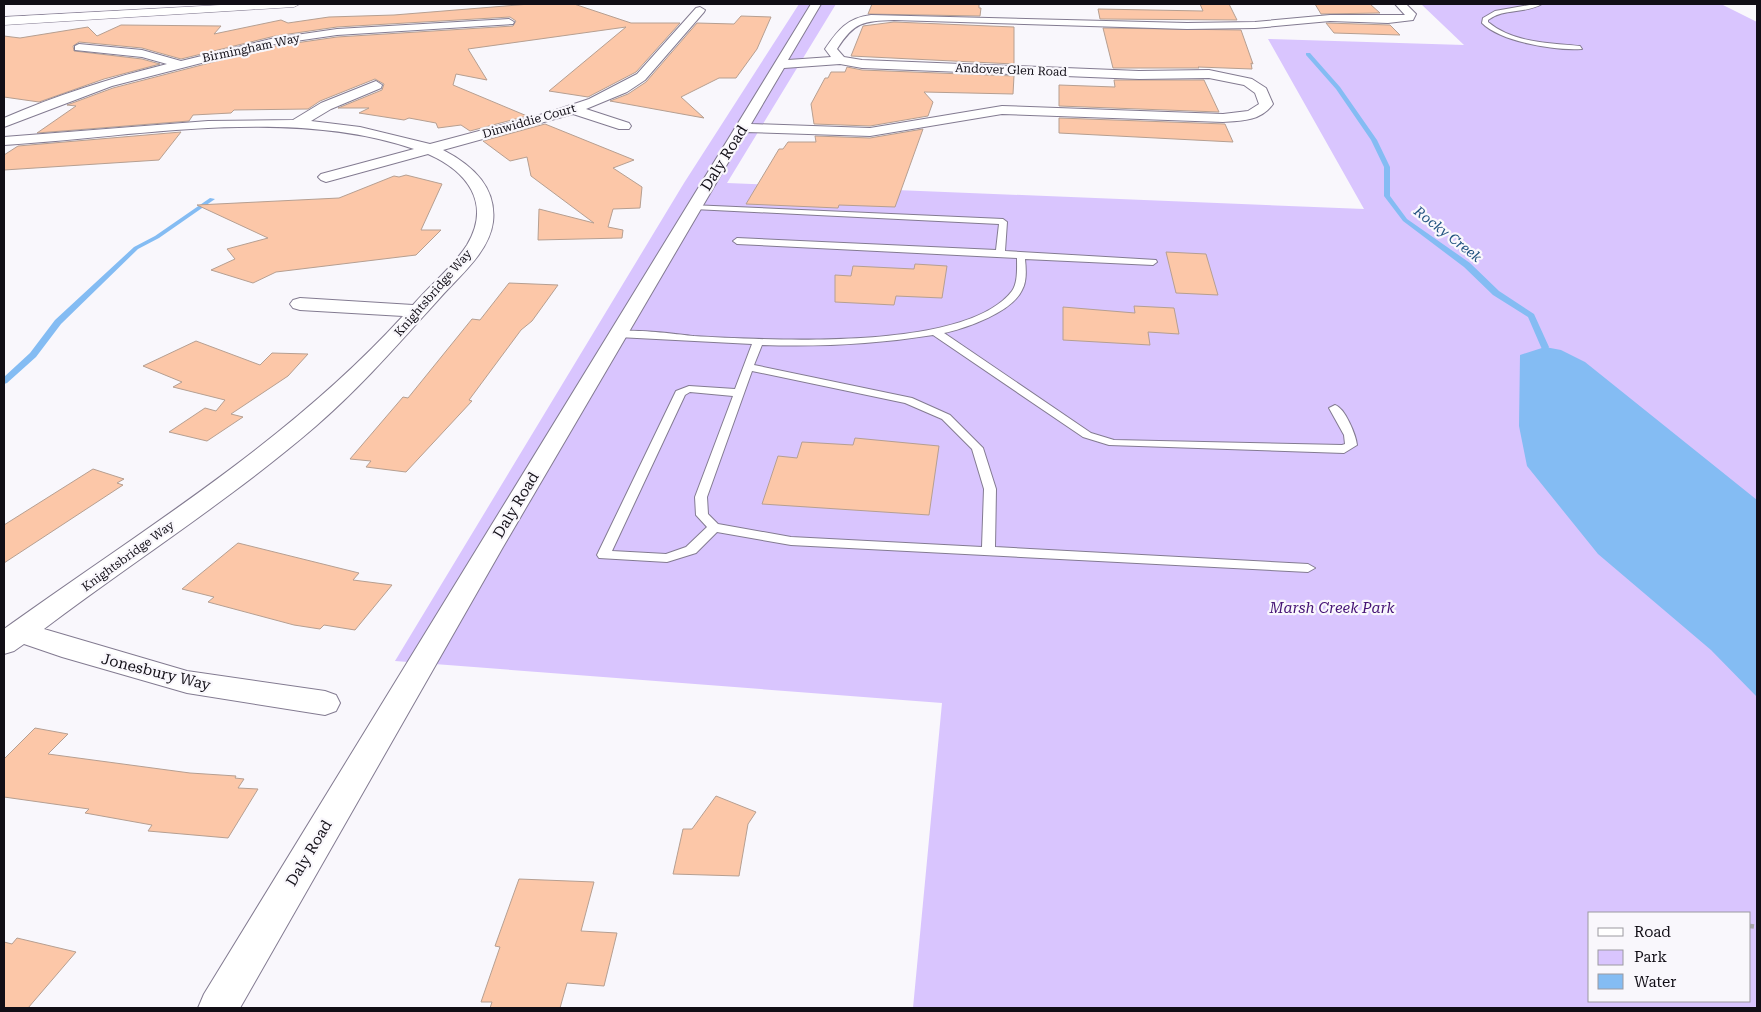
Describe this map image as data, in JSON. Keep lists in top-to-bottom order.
{
  "streets": {
    "street": [
      "Birmingham Way",
      "Andover Glen Road",
      "Dinwiddie Court",
      "Daly Road",
      "Knightsbridge Way",
      "Jonesbury Way"
    ]
  },
  "crossings": [
    ["Andover Glen Road", "Daly Road"],
    ["Dinwiddie Court", "Knightsbridge Way"],
    ["Knightsbridge Way", "Jonesbury Way"]
  ],
  "water": ["Rocky Creek"],
  "parks": ["Marsh Creek Park"],
  "legend": ["Road", "Park", "Water"]
}
